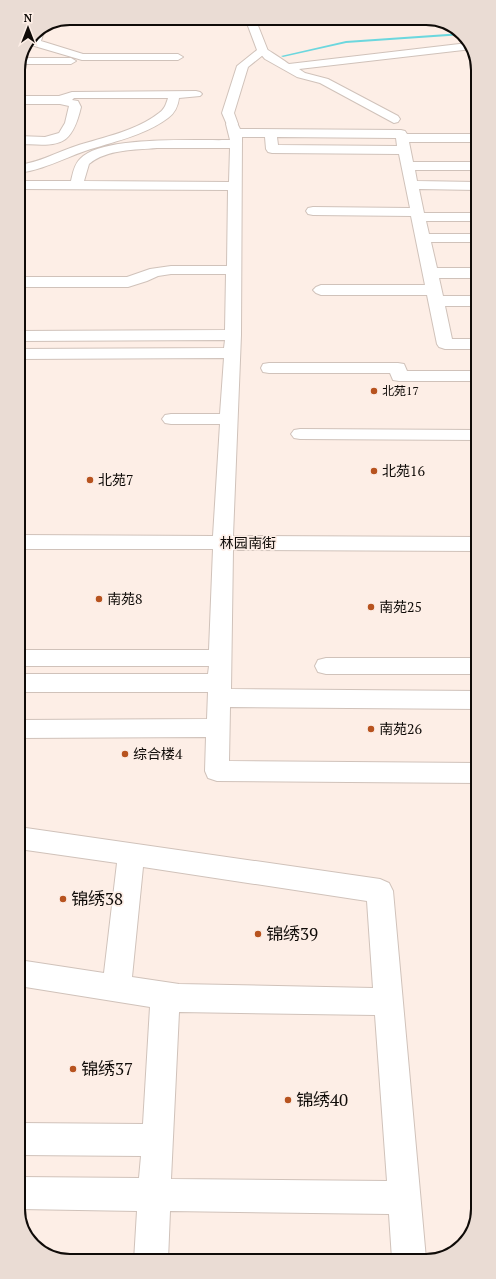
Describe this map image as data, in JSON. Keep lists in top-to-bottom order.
{
  "streets": {
    "street": ["林园南街"]
  },
  "places": [
    "北苑17",
    "北苑16",
    "北苑7",
    "南苑8",
    "南苑25",
    "南苑26",
    "综合楼4",
    "锦绣38",
    "锦绣39",
    "锦绣37",
    "锦绣40"
  ],
  "north": "top"
}
